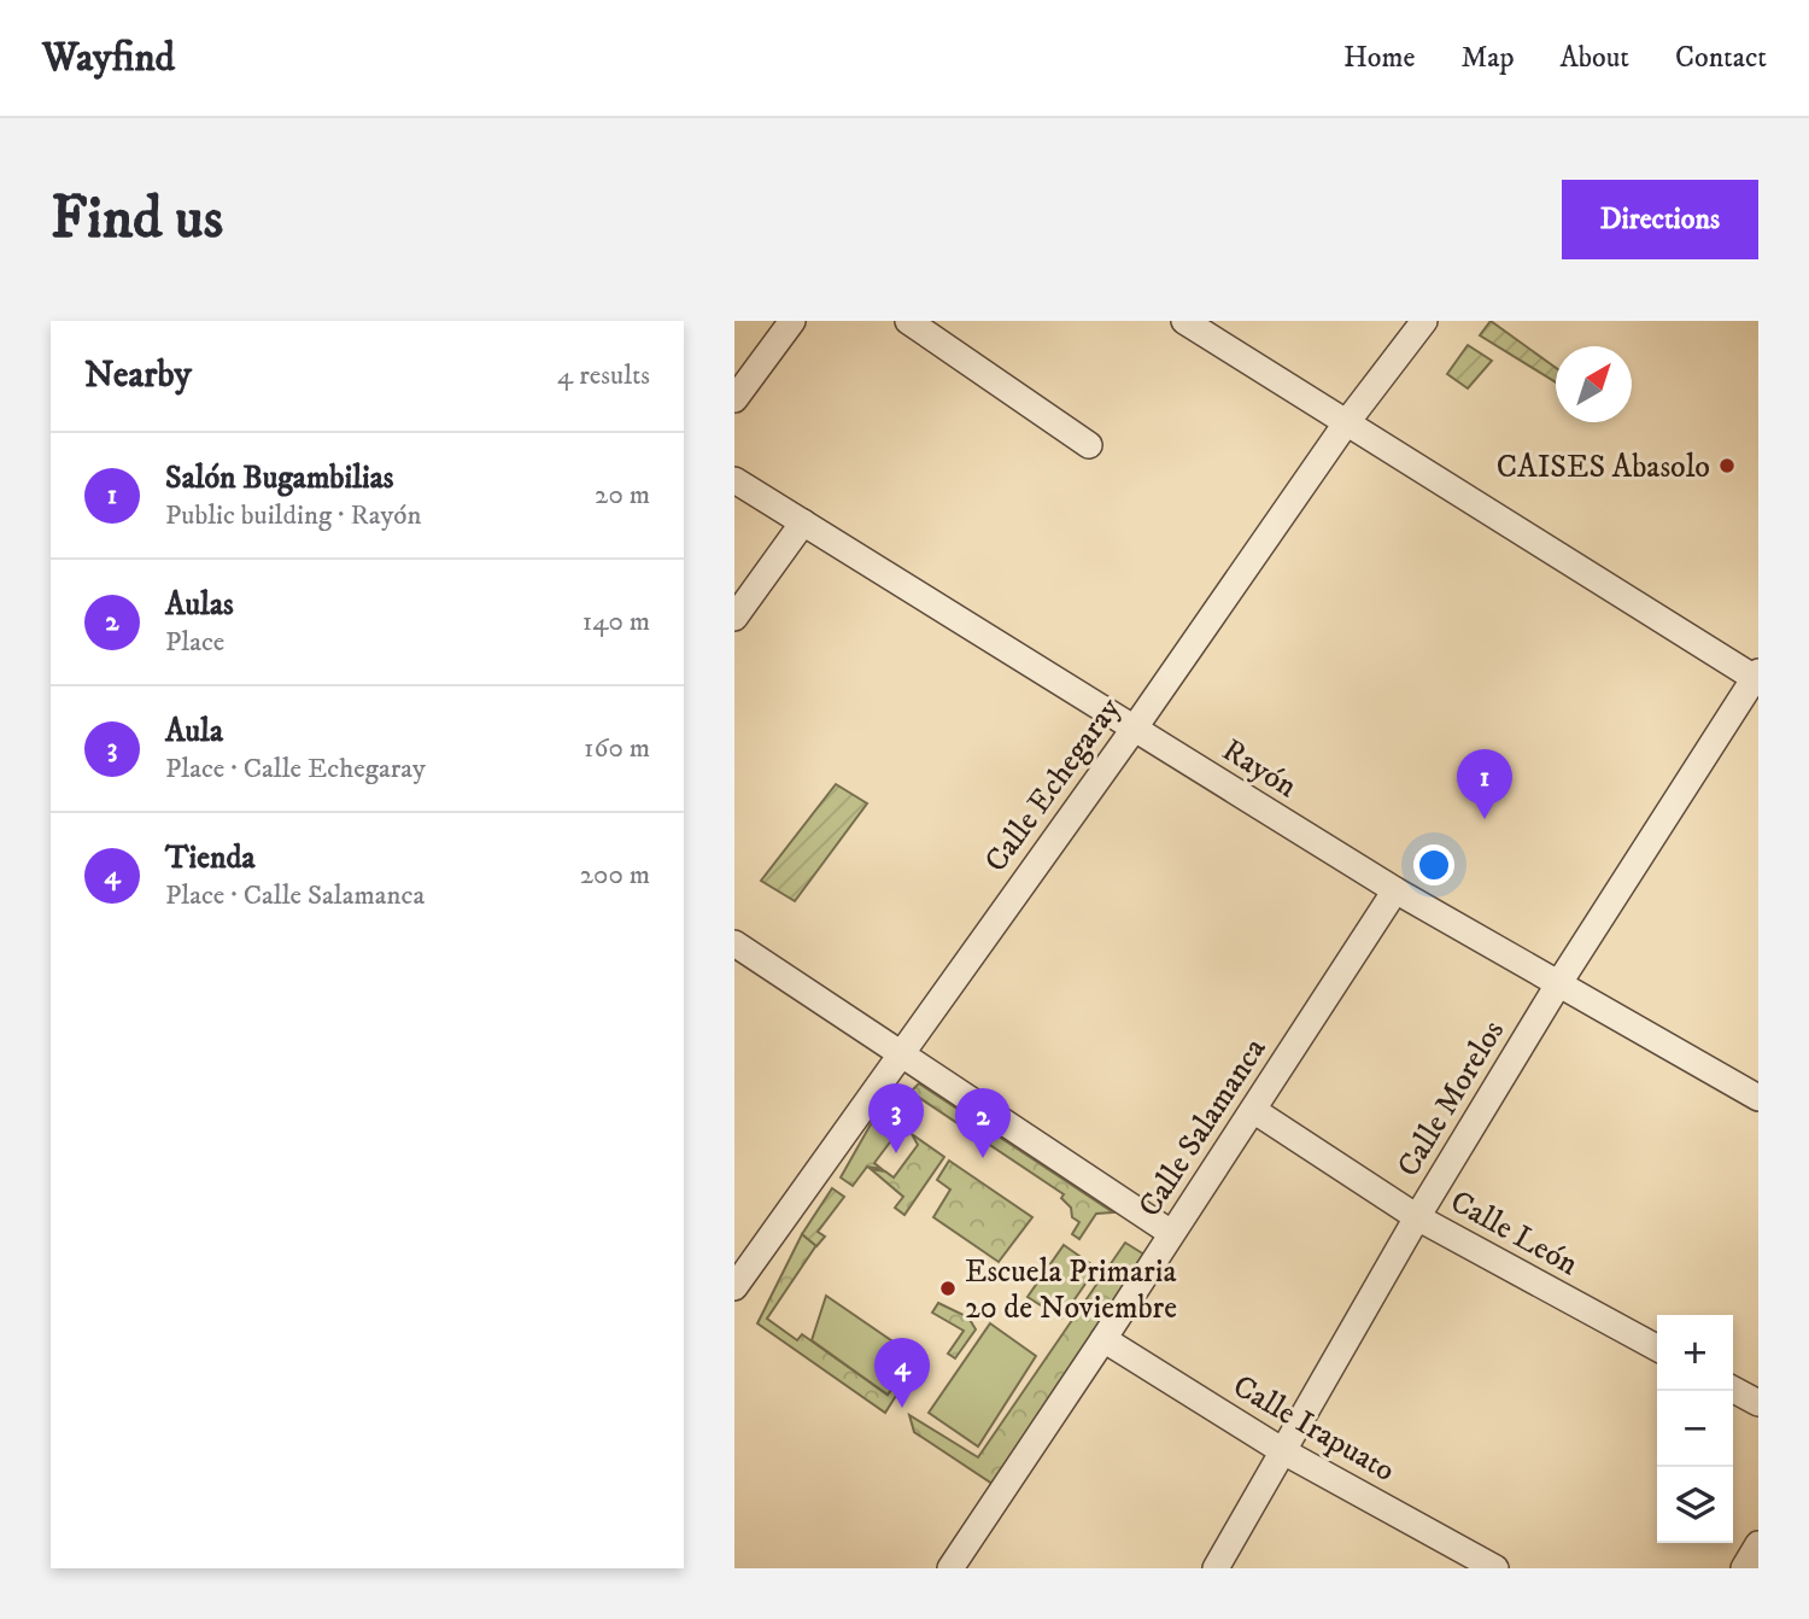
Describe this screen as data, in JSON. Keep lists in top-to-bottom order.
{
  "streets": {
    "street": [
      "Rayón",
      "Calle Echegaray",
      "Calle Morelos",
      "Calle Salamanca",
      "Calle León",
      "Calle Irapuato"
    ]
  },
  "crossings": [
    ["Rayón", "Calle Echegaray"],
    ["Rayón", "Calle Morelos"],
    ["Rayón", "Calle Salamanca"],
    ["Calle Morelos", "Calle León"],
    ["Calle Morelos", "Calle Irapuato"],
    ["Calle Salamanca", "Calle León"],
    ["Calle Salamanca", "Calle Irapuato"]
  ],
  "places": ["CAISES Abasolo", "Escuela Primaria 20 de Noviembre"],
  "north": "top right",
  "page": {
    "header": "Wayfind",
    "nav": [
      "Home",
      "Map",
      "About",
      "Contact"
    ],
    "buttons": "Directions",
    "title": "Find us",
    "heading": ["Nearby", "4 results"],
    "list": [
      {
        "mark": "1",
        "name": "Salón Bugambilias",
        "note": "Public building · Rayón",
        "value": "20 m"
      },
      {
        "mark": "2",
        "name": "Aulas",
        "note": "Place",
        "value": "140 m"
      },
      {
        "mark": "3",
        "name": "Aula",
        "note": "Place · Calle Echegaray",
        "value": "160 m"
      },
      {
        "mark": "4",
        "name": "Tienda",
        "note": "Place · Calle Salamanca",
        "value": "200 m"
      }
    ],
    "pins": [
      "1",
      "3",
      "2",
      "4"
    ],
    "map_buttons": ["+", "−"]
  }
}
